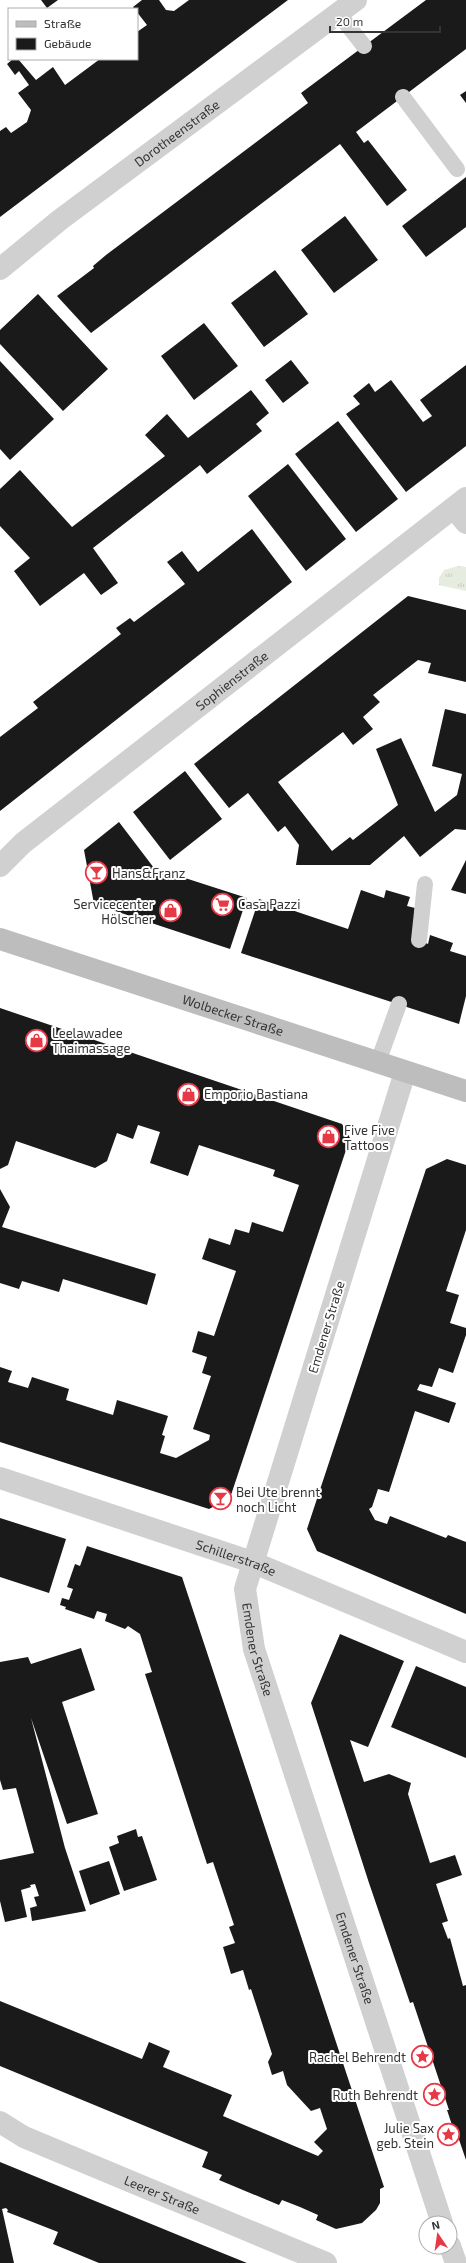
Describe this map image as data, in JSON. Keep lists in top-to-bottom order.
{
  "streets": {
    "main road": ["Wolbecker Straße"],
    "street": [
      "Dorotheenstraße",
      "Sophienstraße",
      "Emdener Straße",
      "Schillerstraße",
      "Leerer Straße"
    ]
  },
  "crossings": [
    ["Wolbecker Straße", "Emdener Straße"],
    ["Emdener Straße", "Schillerstraße"]
  ],
  "places": {
    "bar": ["Hans&Franz", "Bei Ute brennt noch Licht"],
    "supermarket": ["Casa Pazzi"],
    "shop": [
      "Servicecenter Hölscher",
      "Leelawadee Thaimassage",
      "Emporio Bastiana",
      "Five Five Tattoos"
    ],
    "place": ["Rachel Behrendt", "Ruth Behrendt", "Julie Sax geb. Stein"]
  },
  "legend": ["Straße", "Gebäude"],
  "scale_bar": "20 m",
  "north": "top"
}
